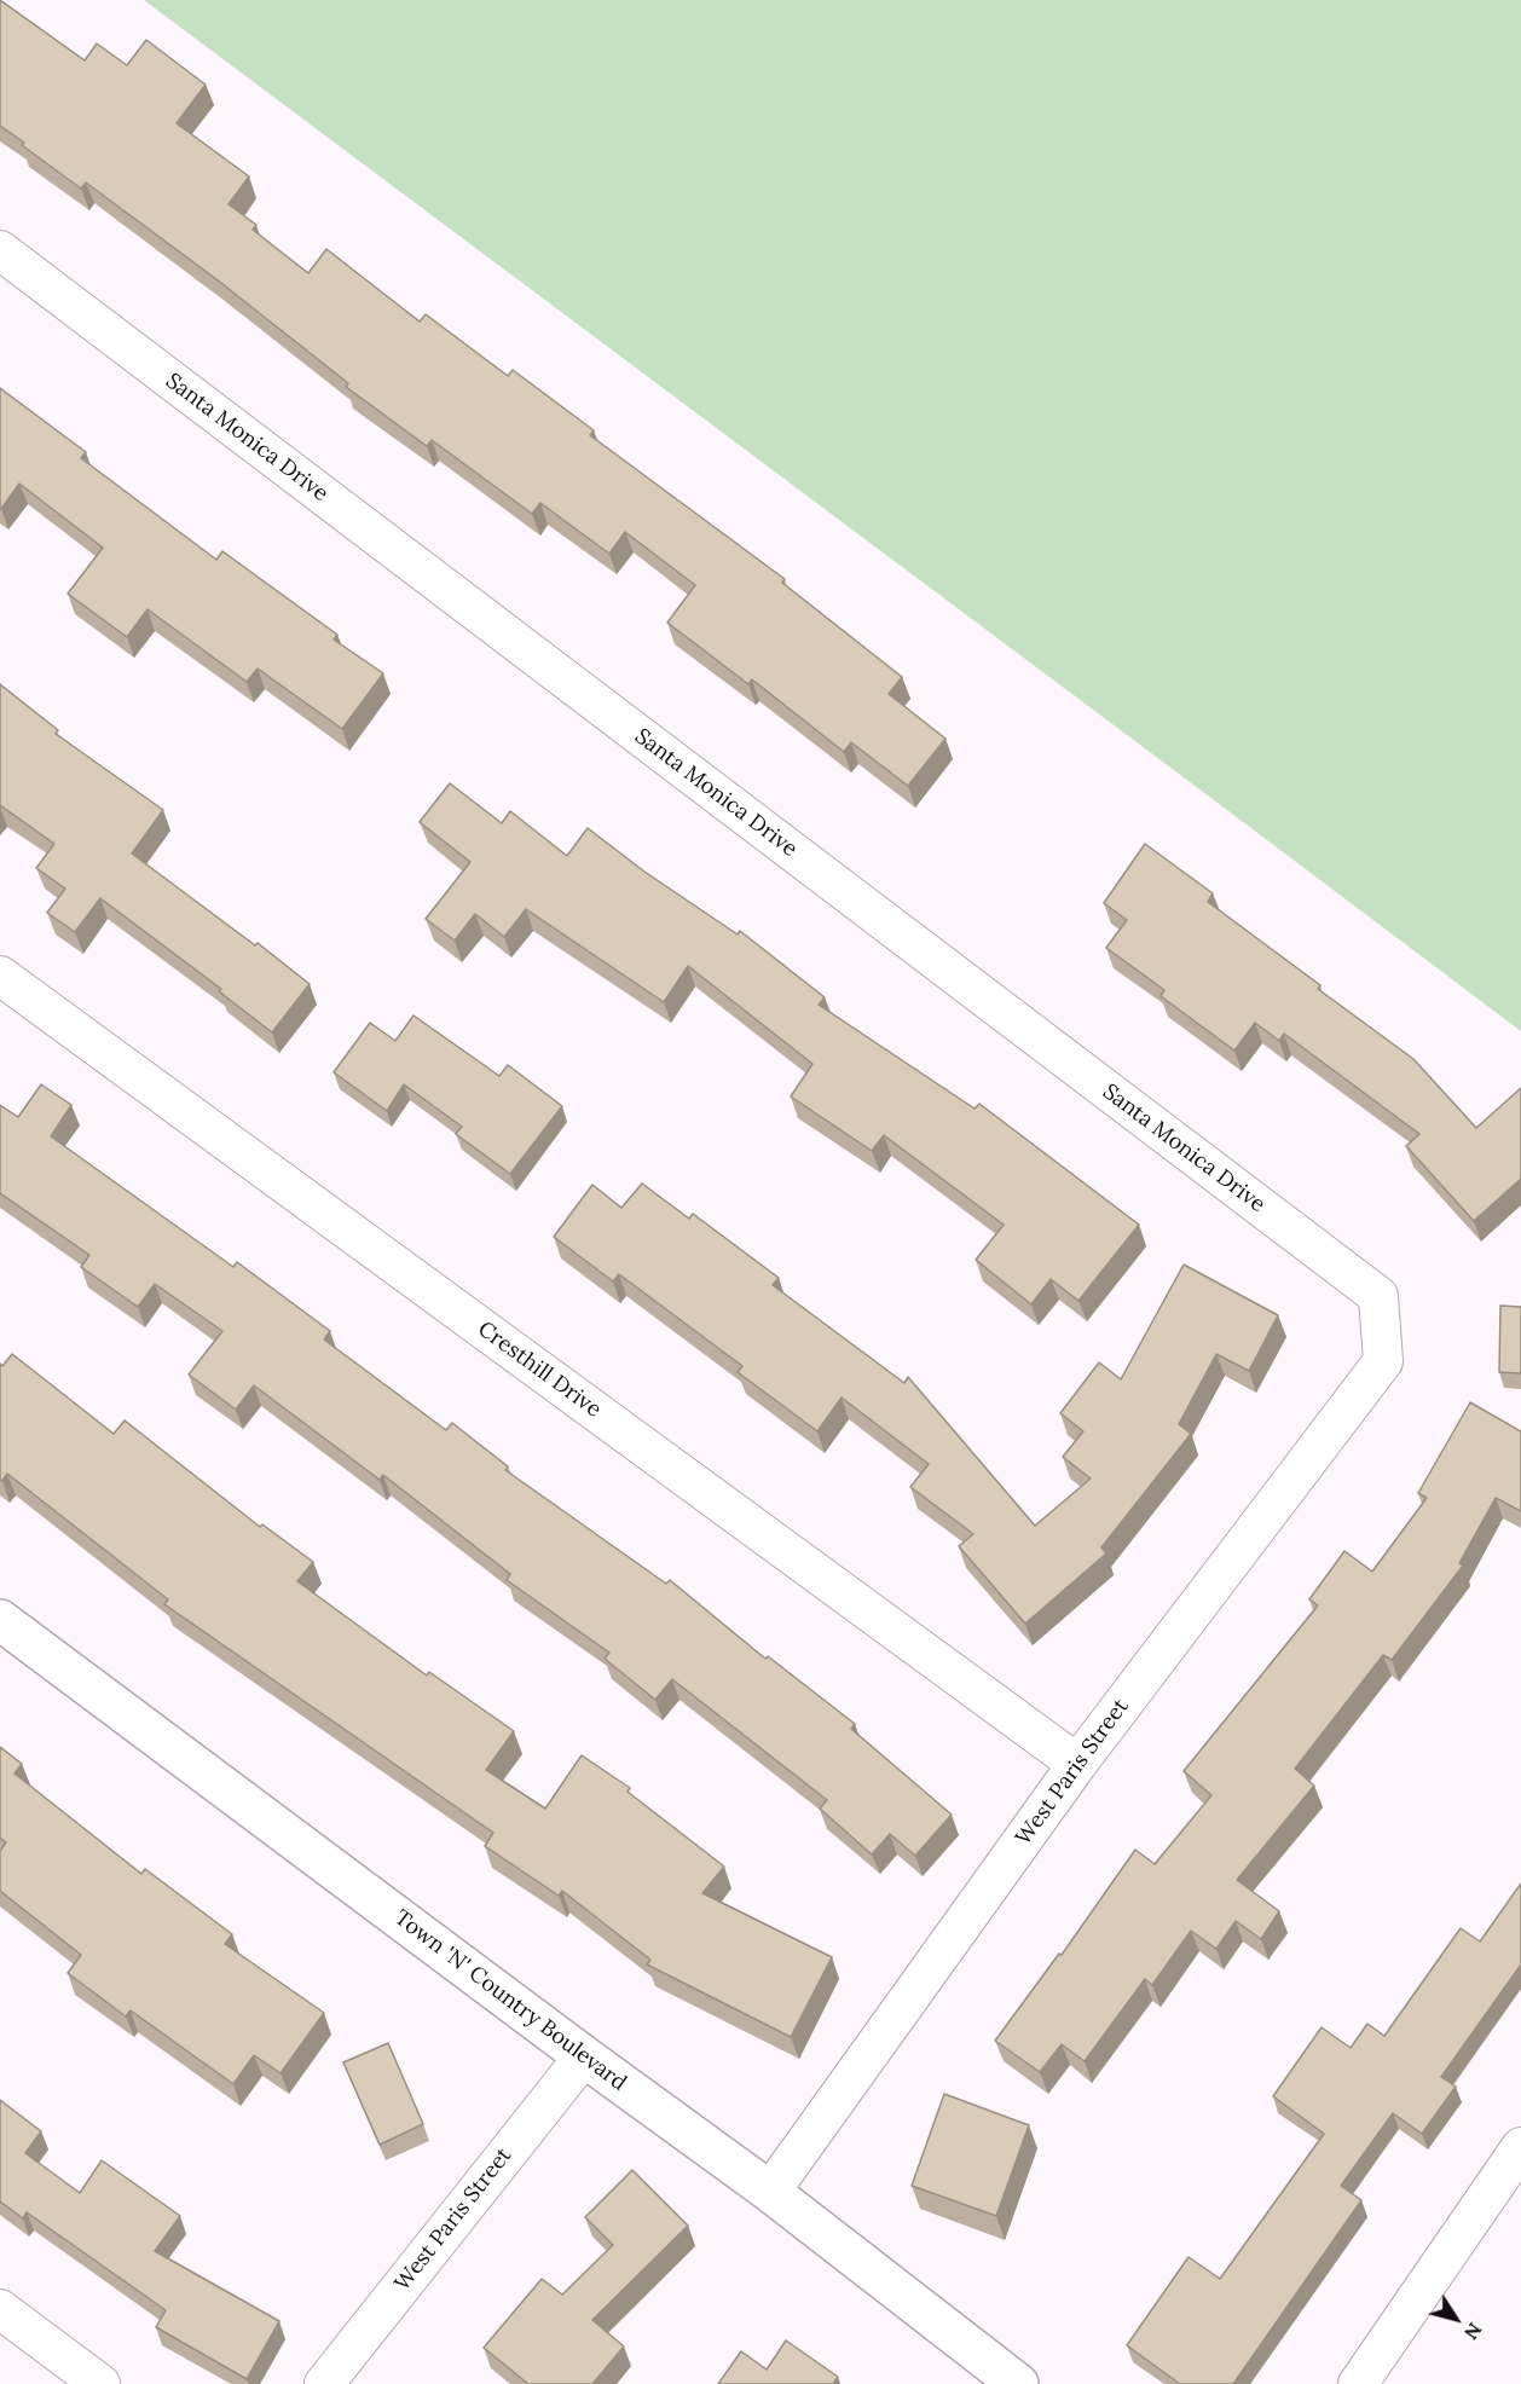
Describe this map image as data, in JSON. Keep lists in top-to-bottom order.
{
  "streets": {
    "street": [
      "Santa Monica Drive",
      "Cresthill Drive",
      "West Paris Street",
      "Town 'N' Country Boulevard"
    ]
  },
  "crossings": [
    ["Santa Monica Drive", "West Paris Street"],
    ["Cresthill Drive", "West Paris Street"],
    ["West Paris Street", "Town 'N' Country Boulevard"]
  ],
  "north": "bottom right"
}
